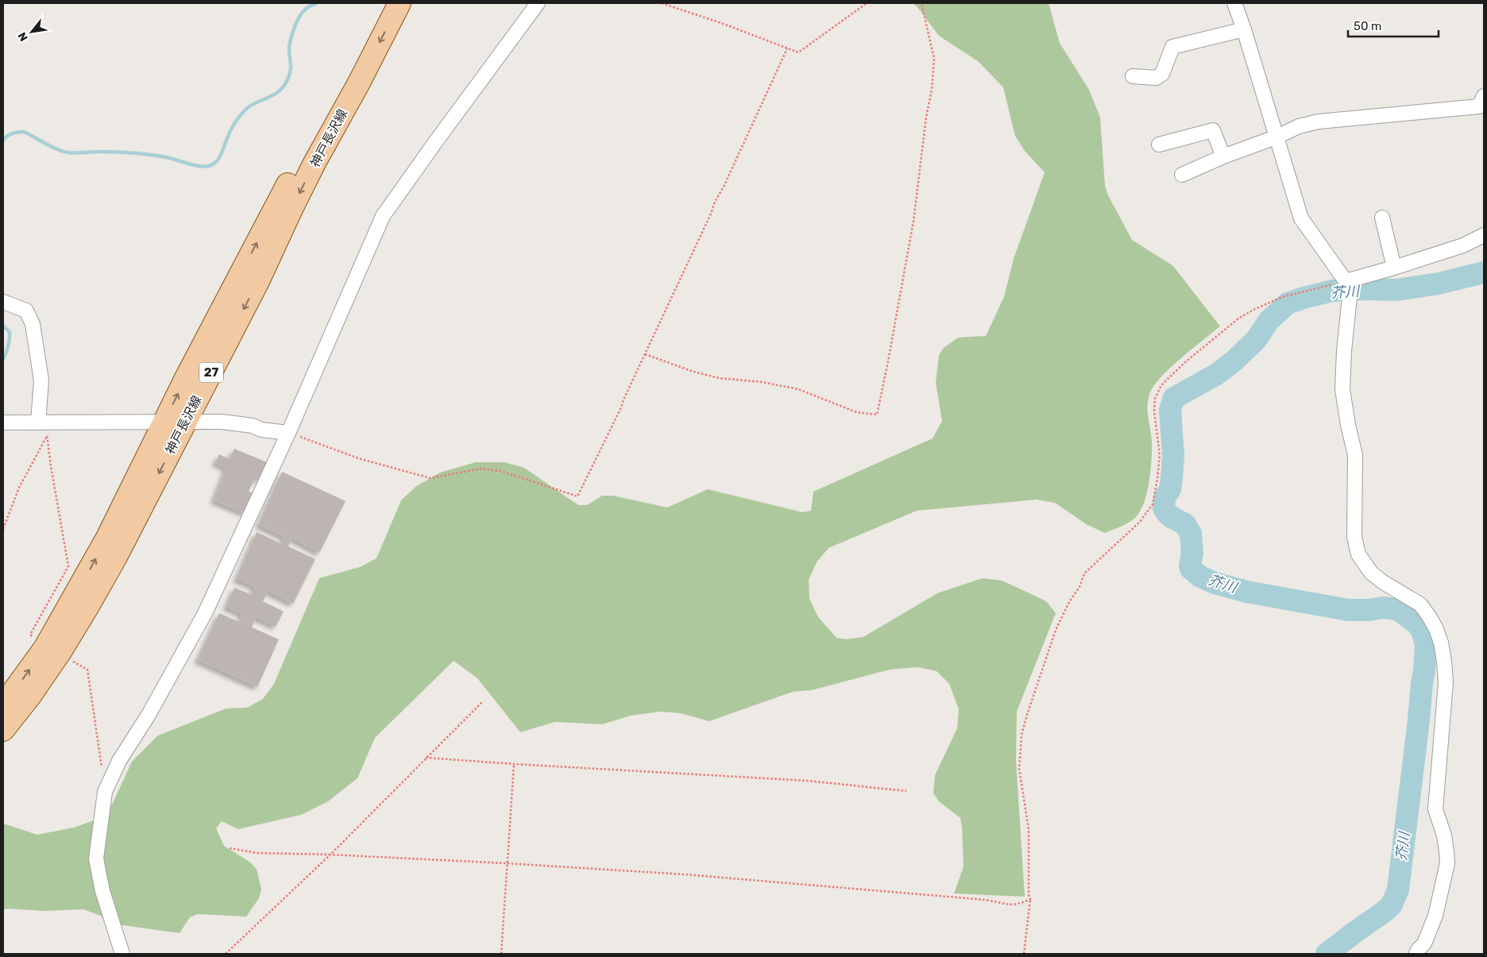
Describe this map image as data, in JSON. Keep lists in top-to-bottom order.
{
  "streets": {
    "main road": ["神戸長沢線", "27"]
  },
  "water": ["芥川"],
  "scale_bar": "50 m",
  "north": "bottom left"
}
